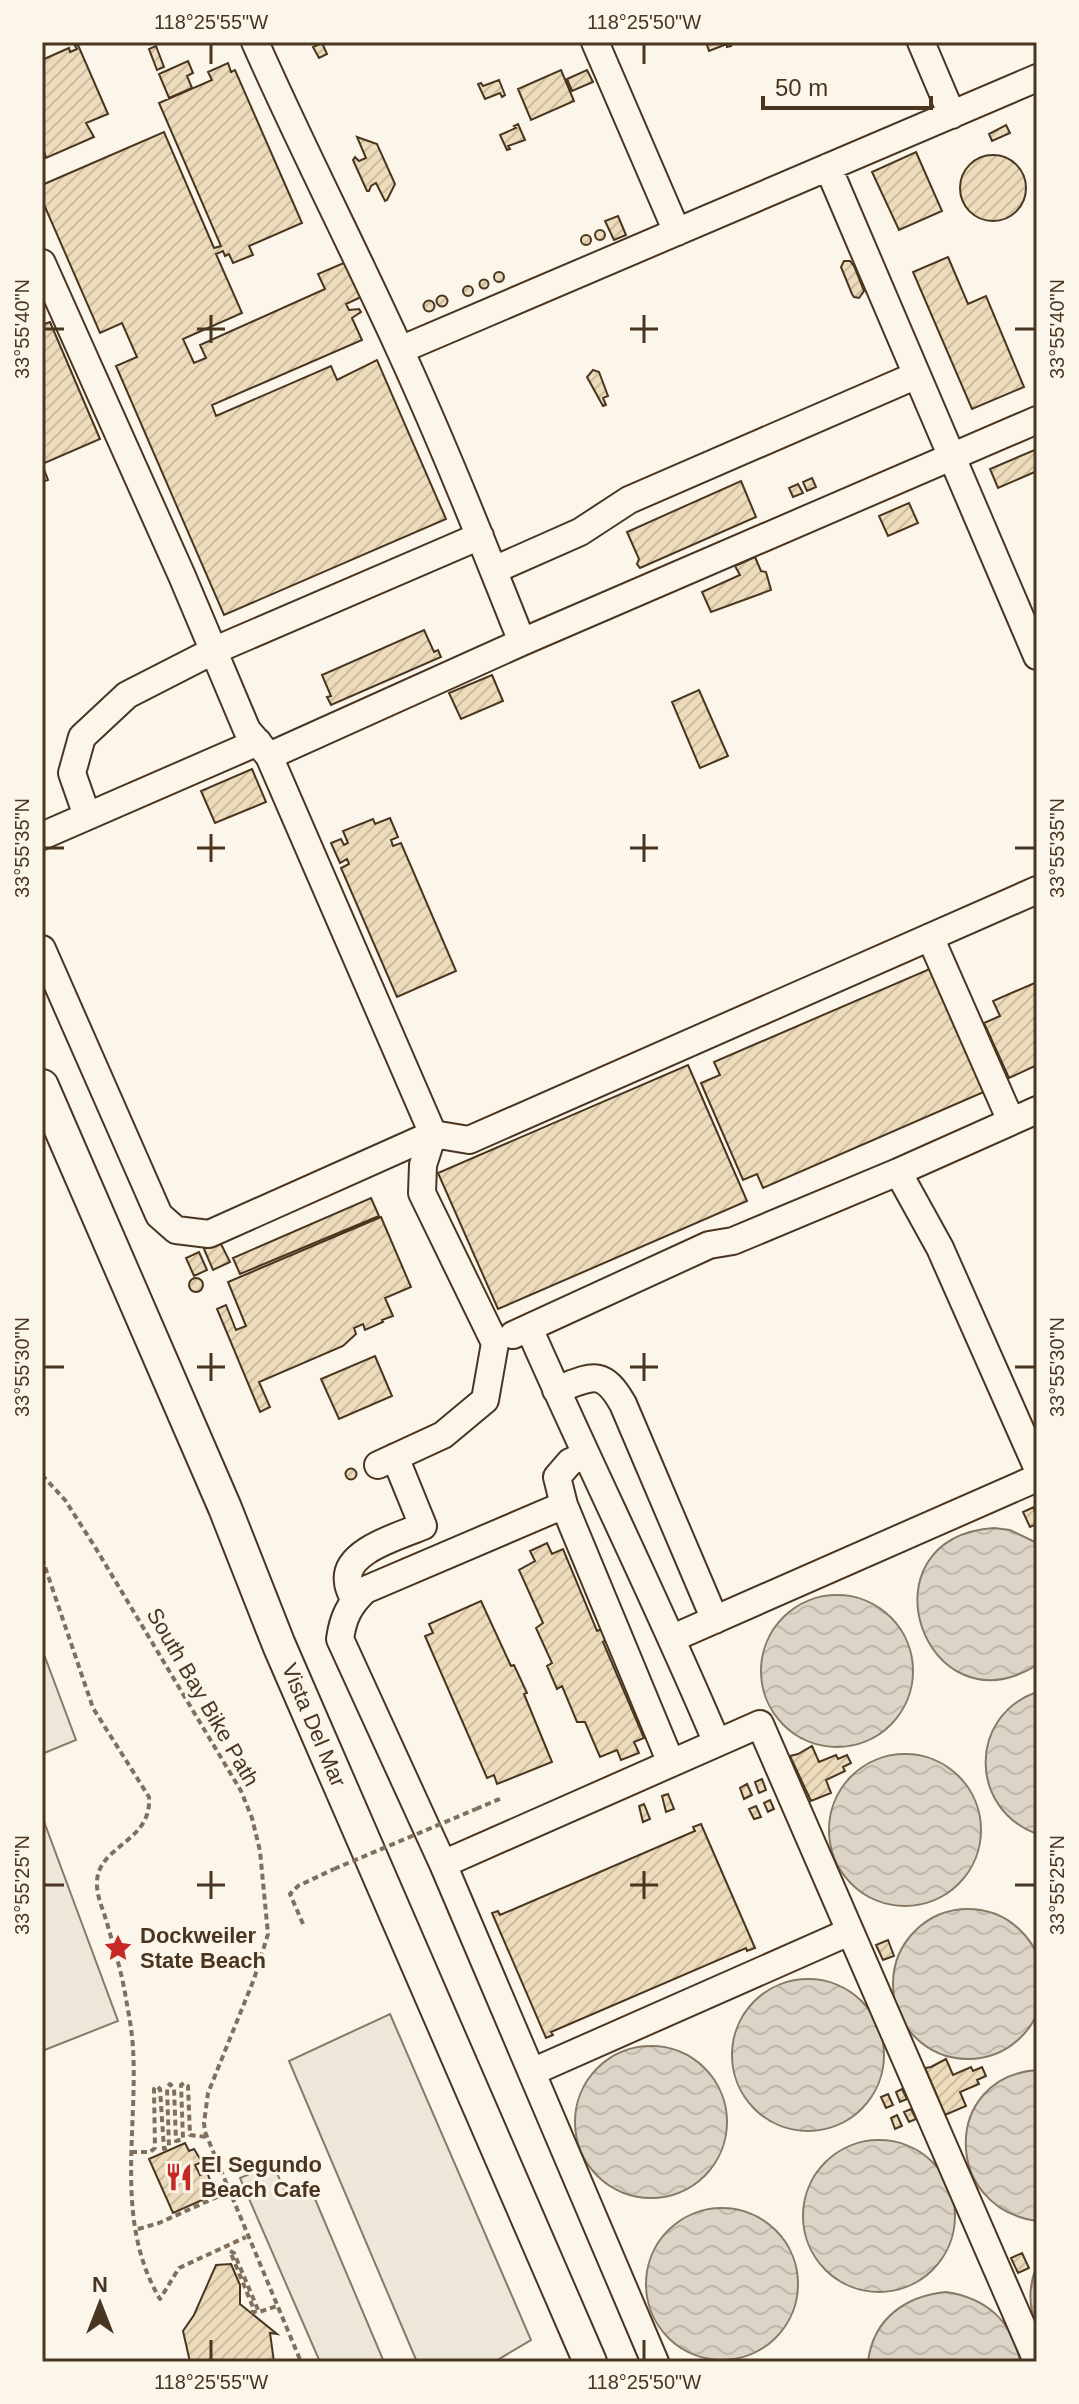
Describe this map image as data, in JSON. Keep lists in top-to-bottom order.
{
  "streets": {
    "main road": ["Vista Del Mar"],
    "path": ["South Bay Bike Path"]
  },
  "places": {
    "place": ["Dockweiler State Beach"],
    "restaurant": ["El Segundo Beach Cafe"]
  },
  "scale_bar": "50 m",
  "north": "top",
  "coordinates": [
    "118°25'55\"W",
    "118°25'50\"W",
    "33°55'40\"N",
    "33°55'35\"N",
    "33°55'30\"N",
    "33°55'25\"N"
  ]
}
